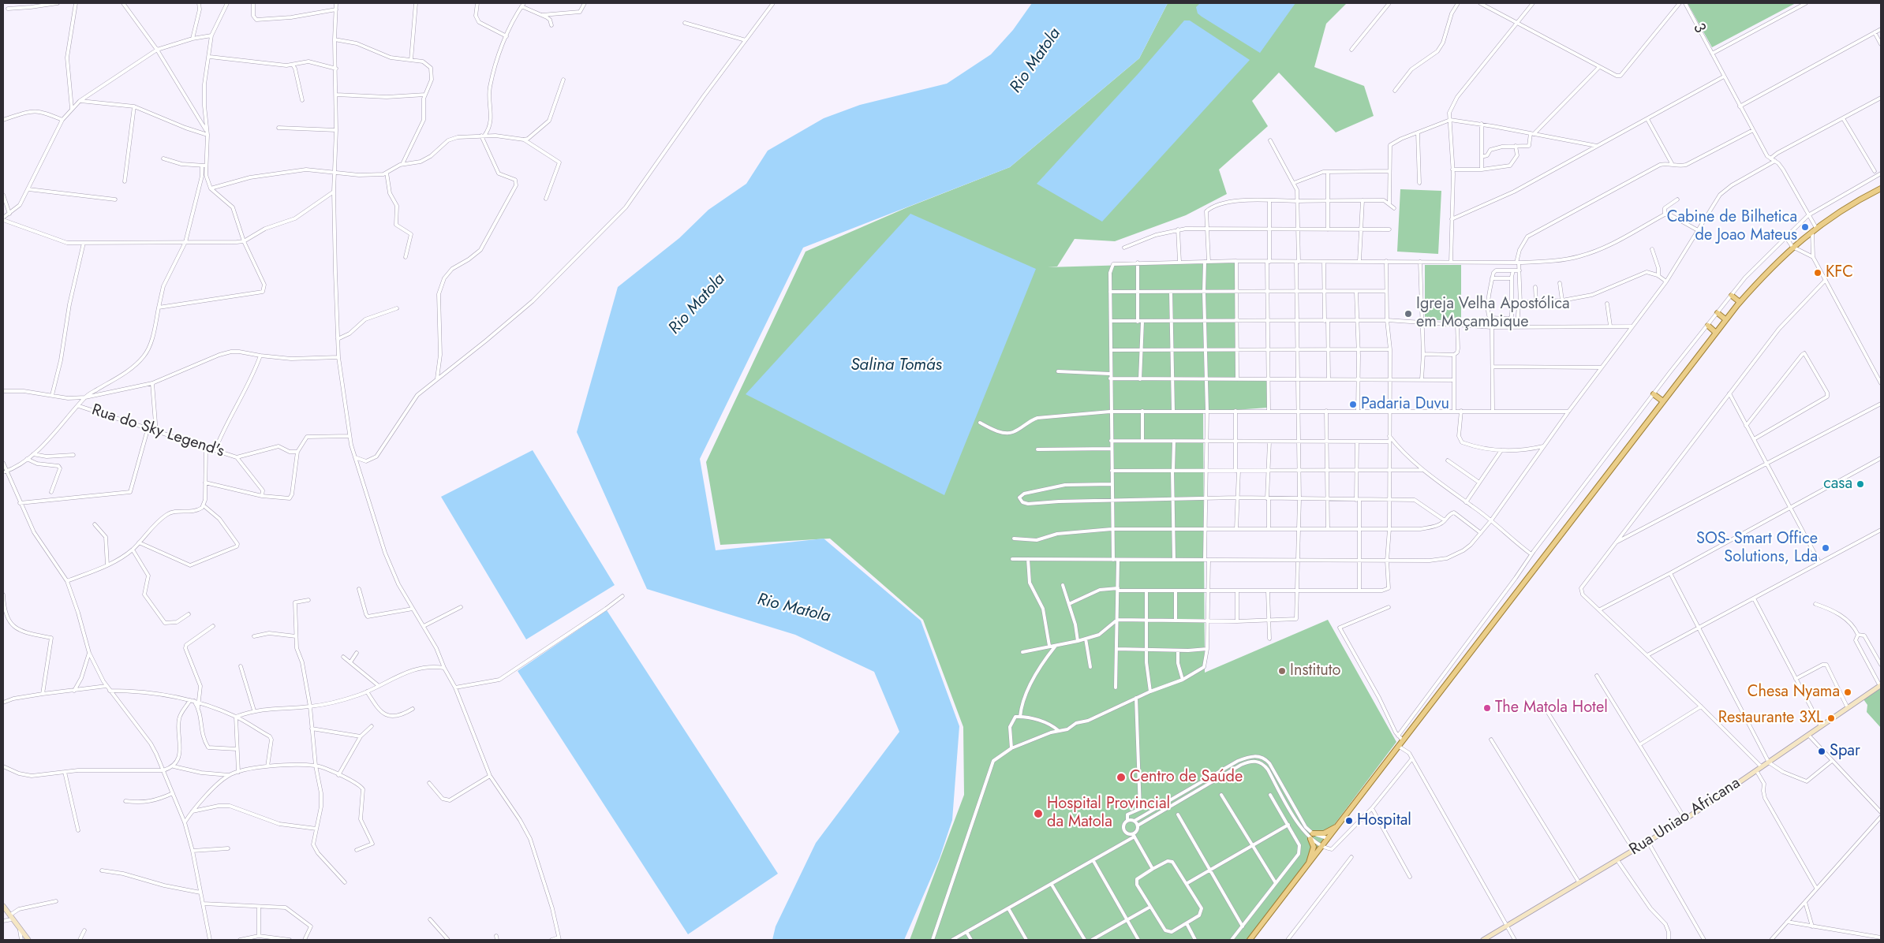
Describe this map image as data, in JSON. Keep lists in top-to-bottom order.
{
  "streets": {
    "main road": ["Rua Uniao Africana"],
    "street": ["3", "Rua do Sky Legend's"]
  },
  "water": ["Rio Matola", "Salina Tomás"],
  "places": [
    "Cabine de Bilhetica de Joao Mateus",
    "KFC",
    "Igreja Velha Apostólica em Moçambique",
    "Padaria Duvu",
    "casa",
    "SOS- Smart Office Solutions, Lda",
    "Instituto",
    "Chesa Nyama",
    "The Matola Hotel",
    "Restaurante 3XL",
    "Spar",
    "Centro de Saúde",
    "Hospital Provincial da Matola",
    "Hospital"
  ]
}
